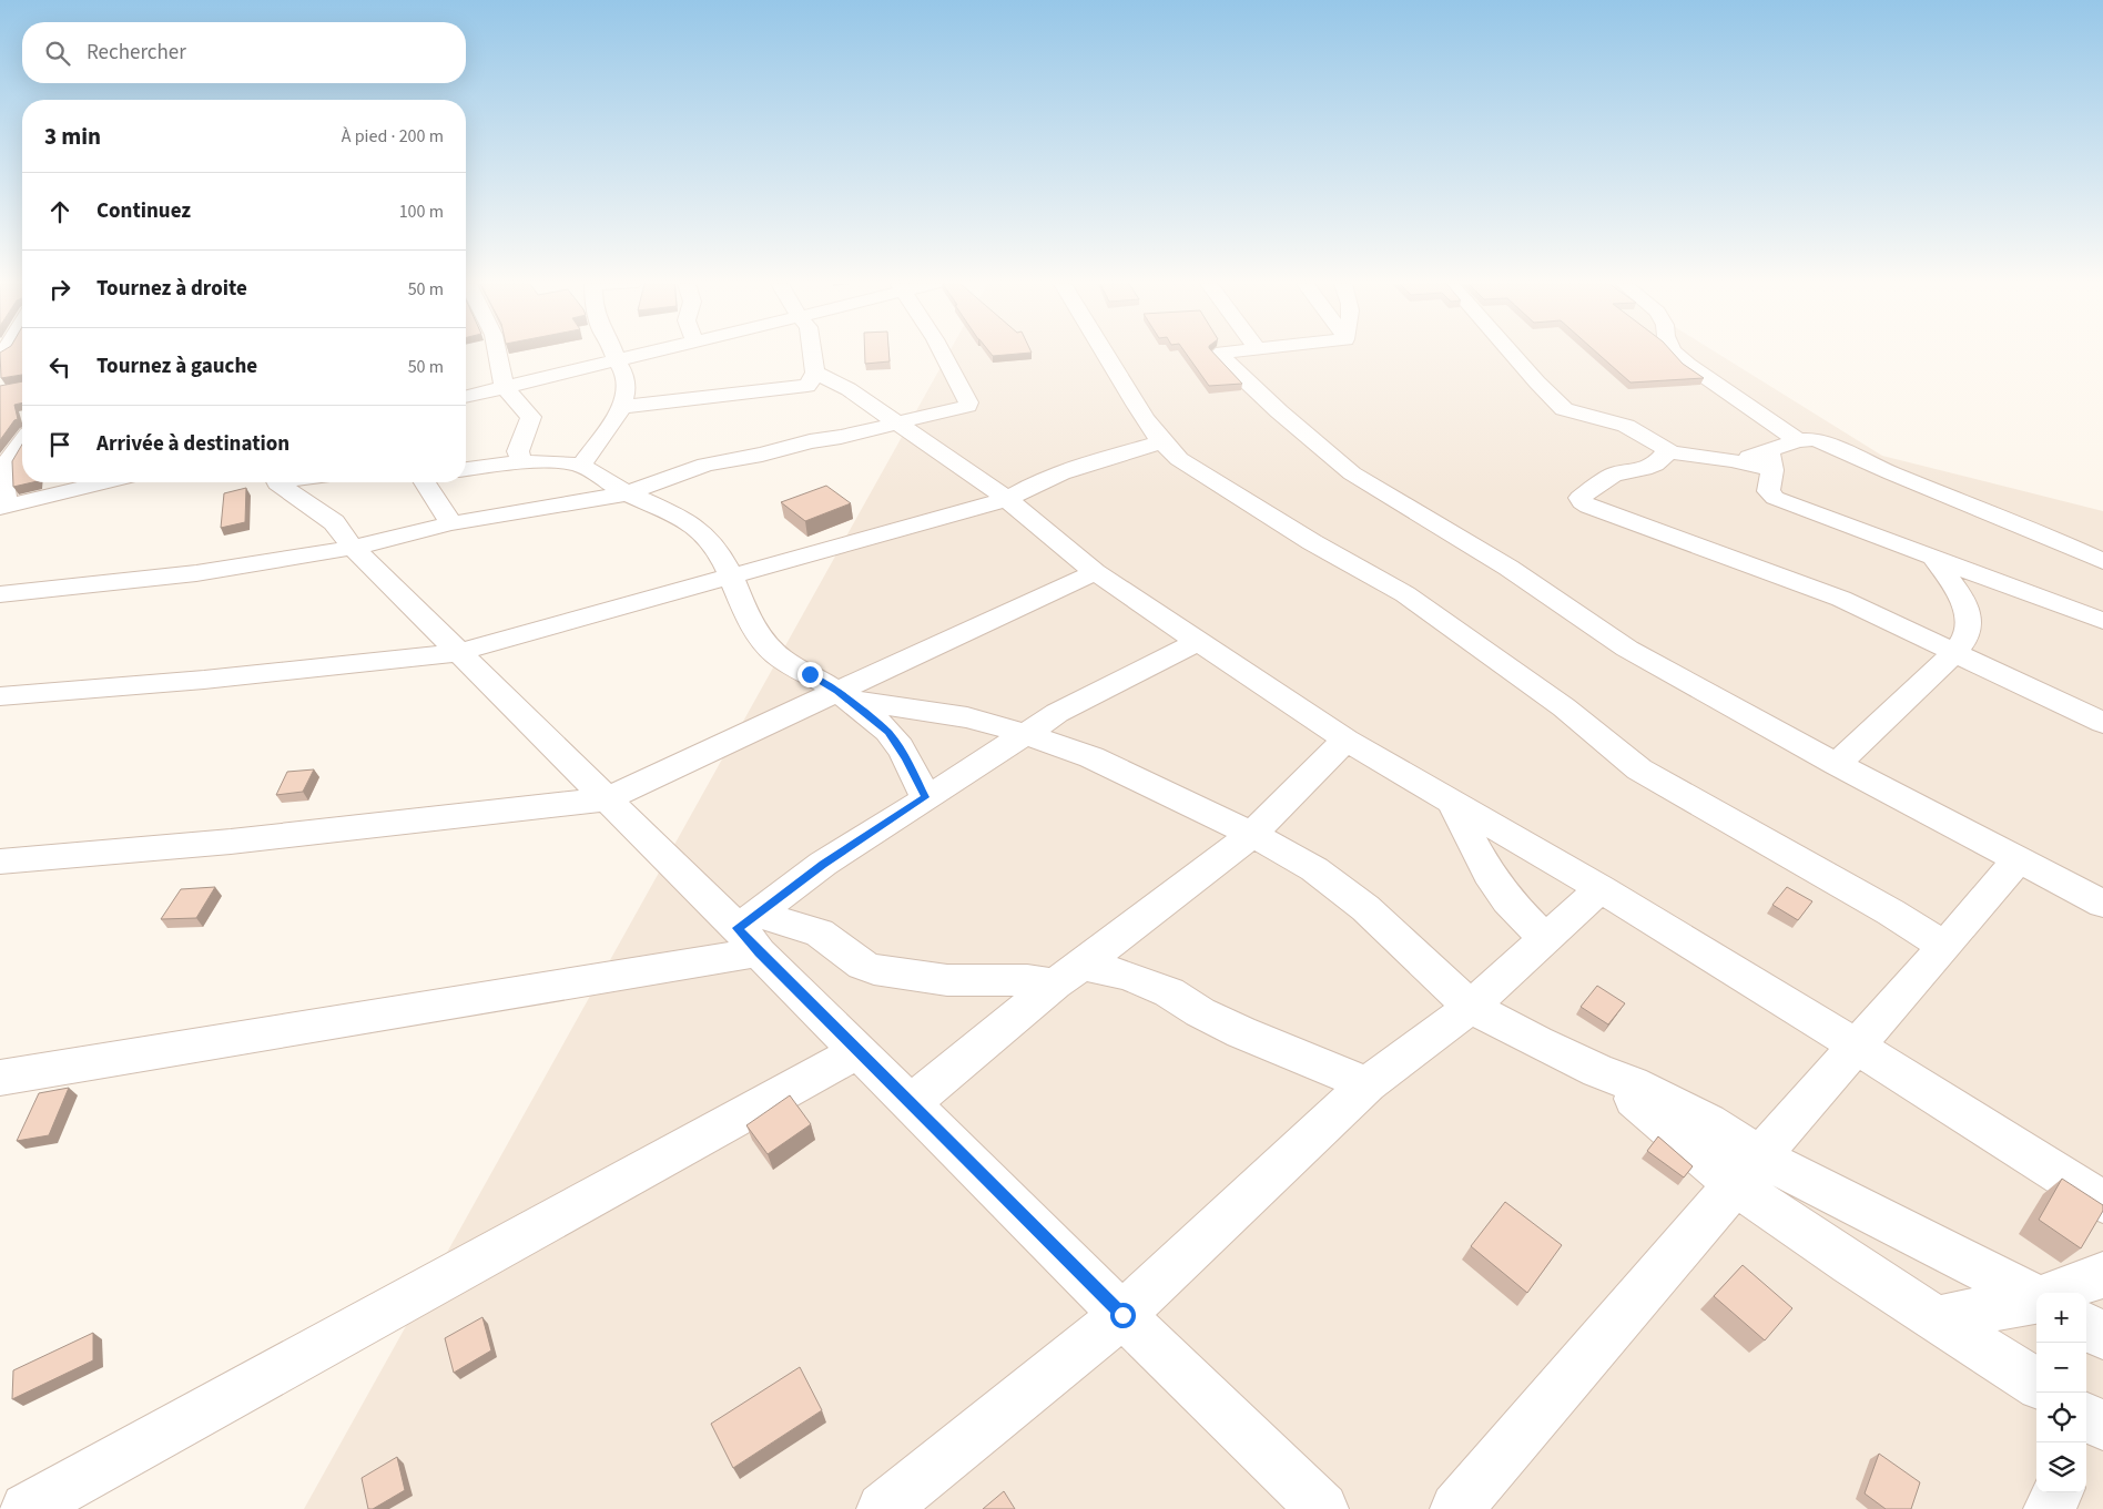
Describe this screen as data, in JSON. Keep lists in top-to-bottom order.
{
  "page": {
    "search": "Rechercher",
    "heading": ["3 min", "À pied · 200 m"],
    "list": [
      ["Continuez", "100 m"],
      ["Tournez à droite", "50 m"],
      ["Tournez à gauche", "50 m"],
      "Arrivée à destination"
    ],
    "map_buttons": ["+", "−"]
  }
}
